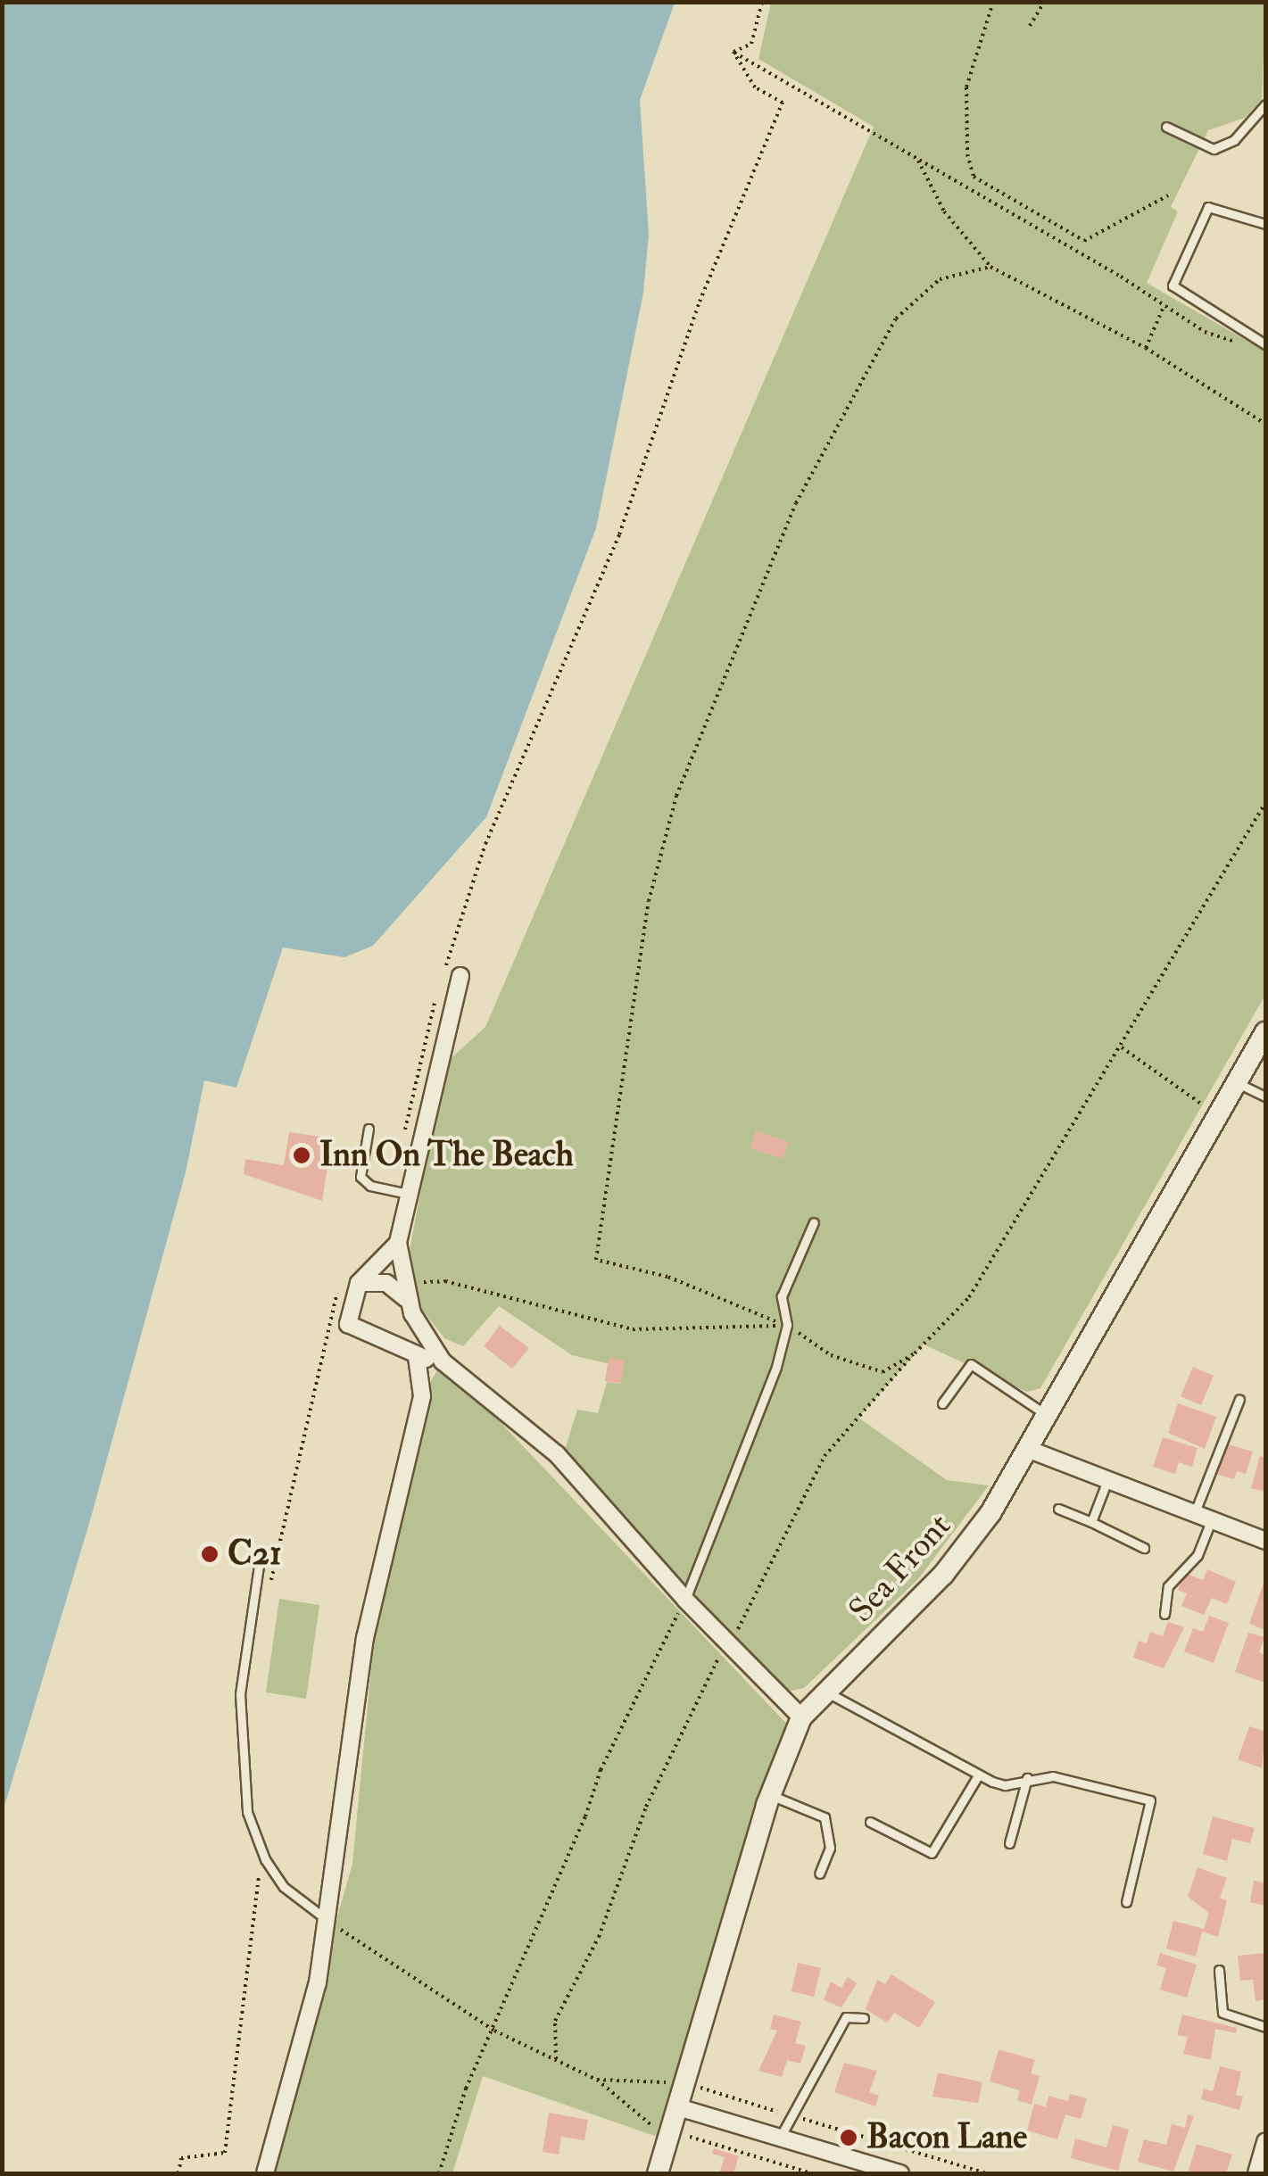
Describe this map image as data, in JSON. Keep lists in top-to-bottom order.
{
  "streets": {
    "street": ["Sea Front"]
  },
  "places": ["Inn On The Beach", "C21", "Bacon Lane"]
}
